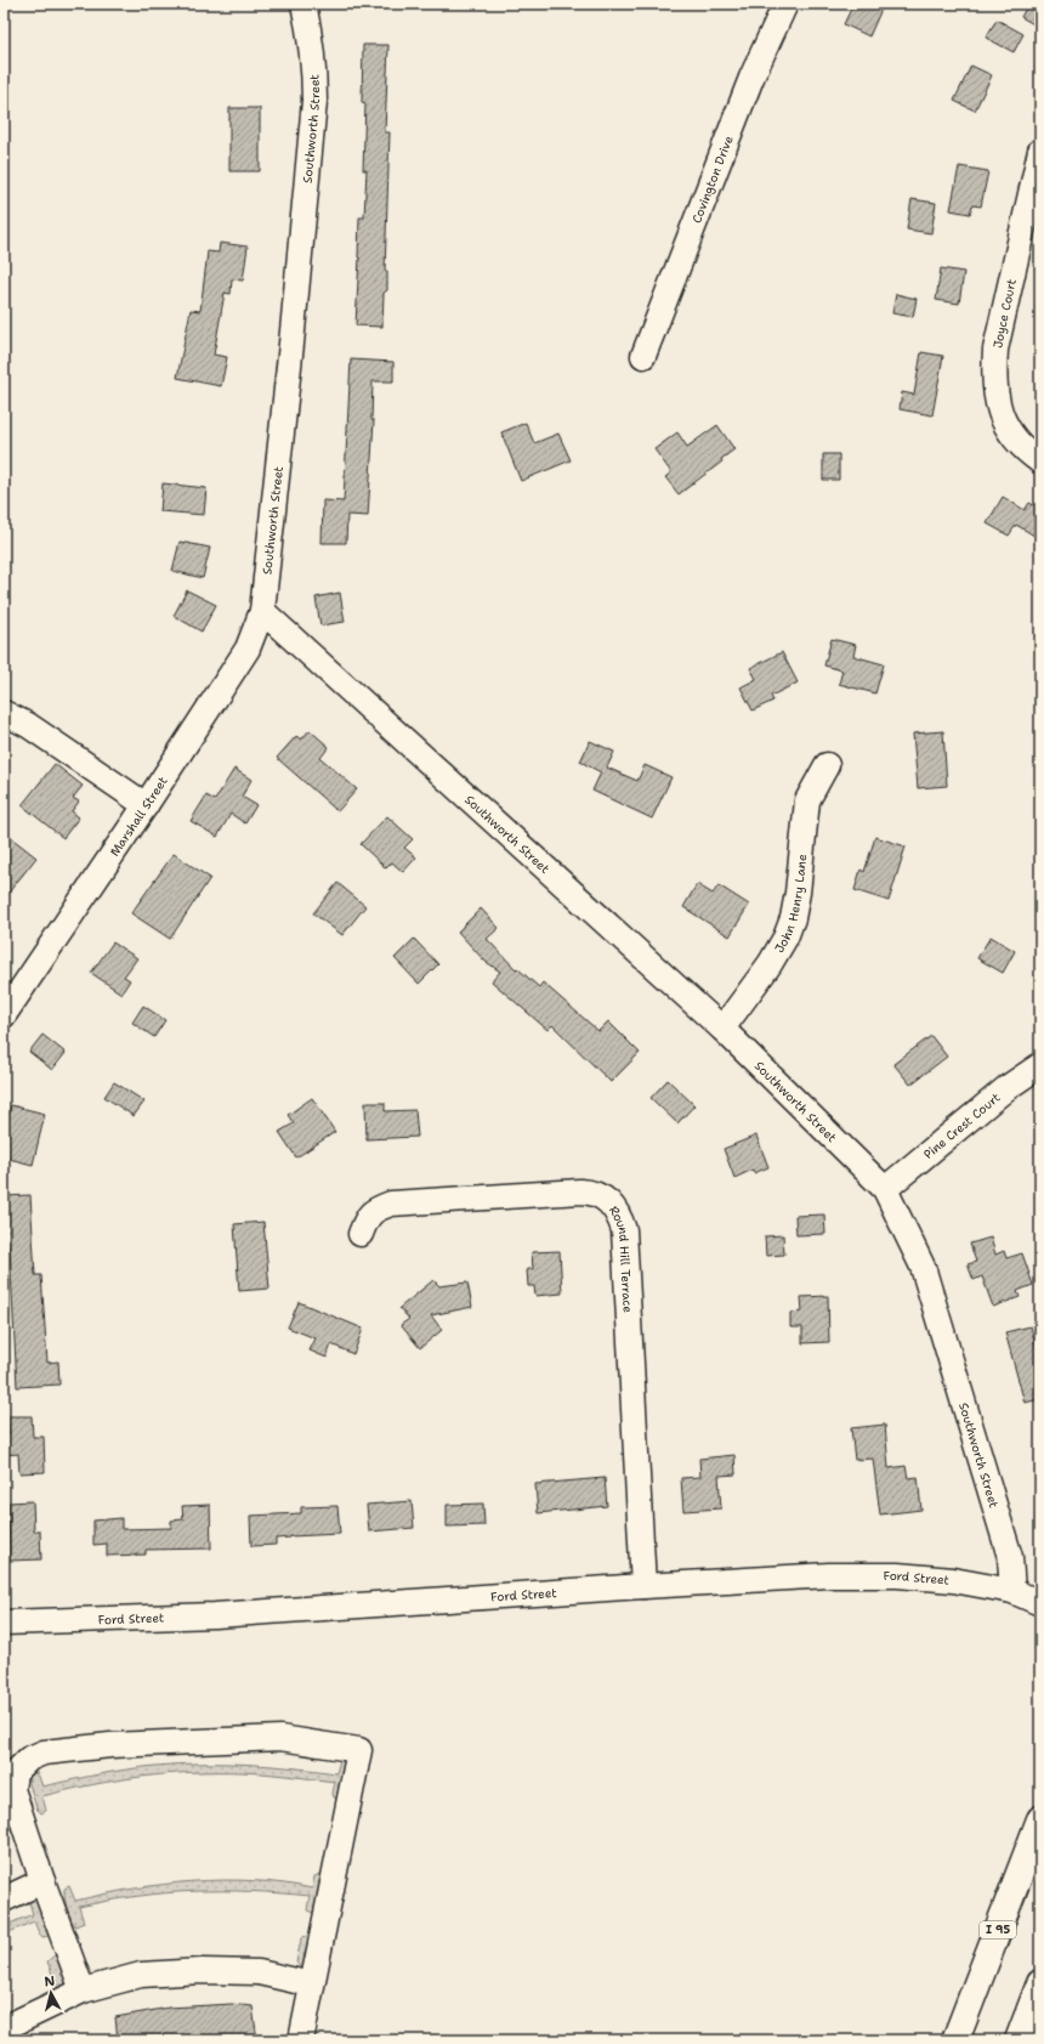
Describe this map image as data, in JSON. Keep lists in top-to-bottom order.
{
  "streets": {
    "highway": ["I 95"],
    "street": [
      "Southworth Street",
      "Covington Drive",
      "Joyce Court",
      "Marshall Street",
      "John Henry Lane",
      "Pine Crest Court",
      "Round Hill Terrace",
      "Ford Street"
    ]
  },
  "crossings": [
    ["Southworth Street", "Marshall Street"],
    ["Southworth Street", "John Henry Lane"],
    ["Southworth Street", "Pine Crest Court"],
    ["Southworth Street", "Ford Street"],
    ["Round Hill Terrace", "Ford Street"]
  ],
  "north": "top"
}
